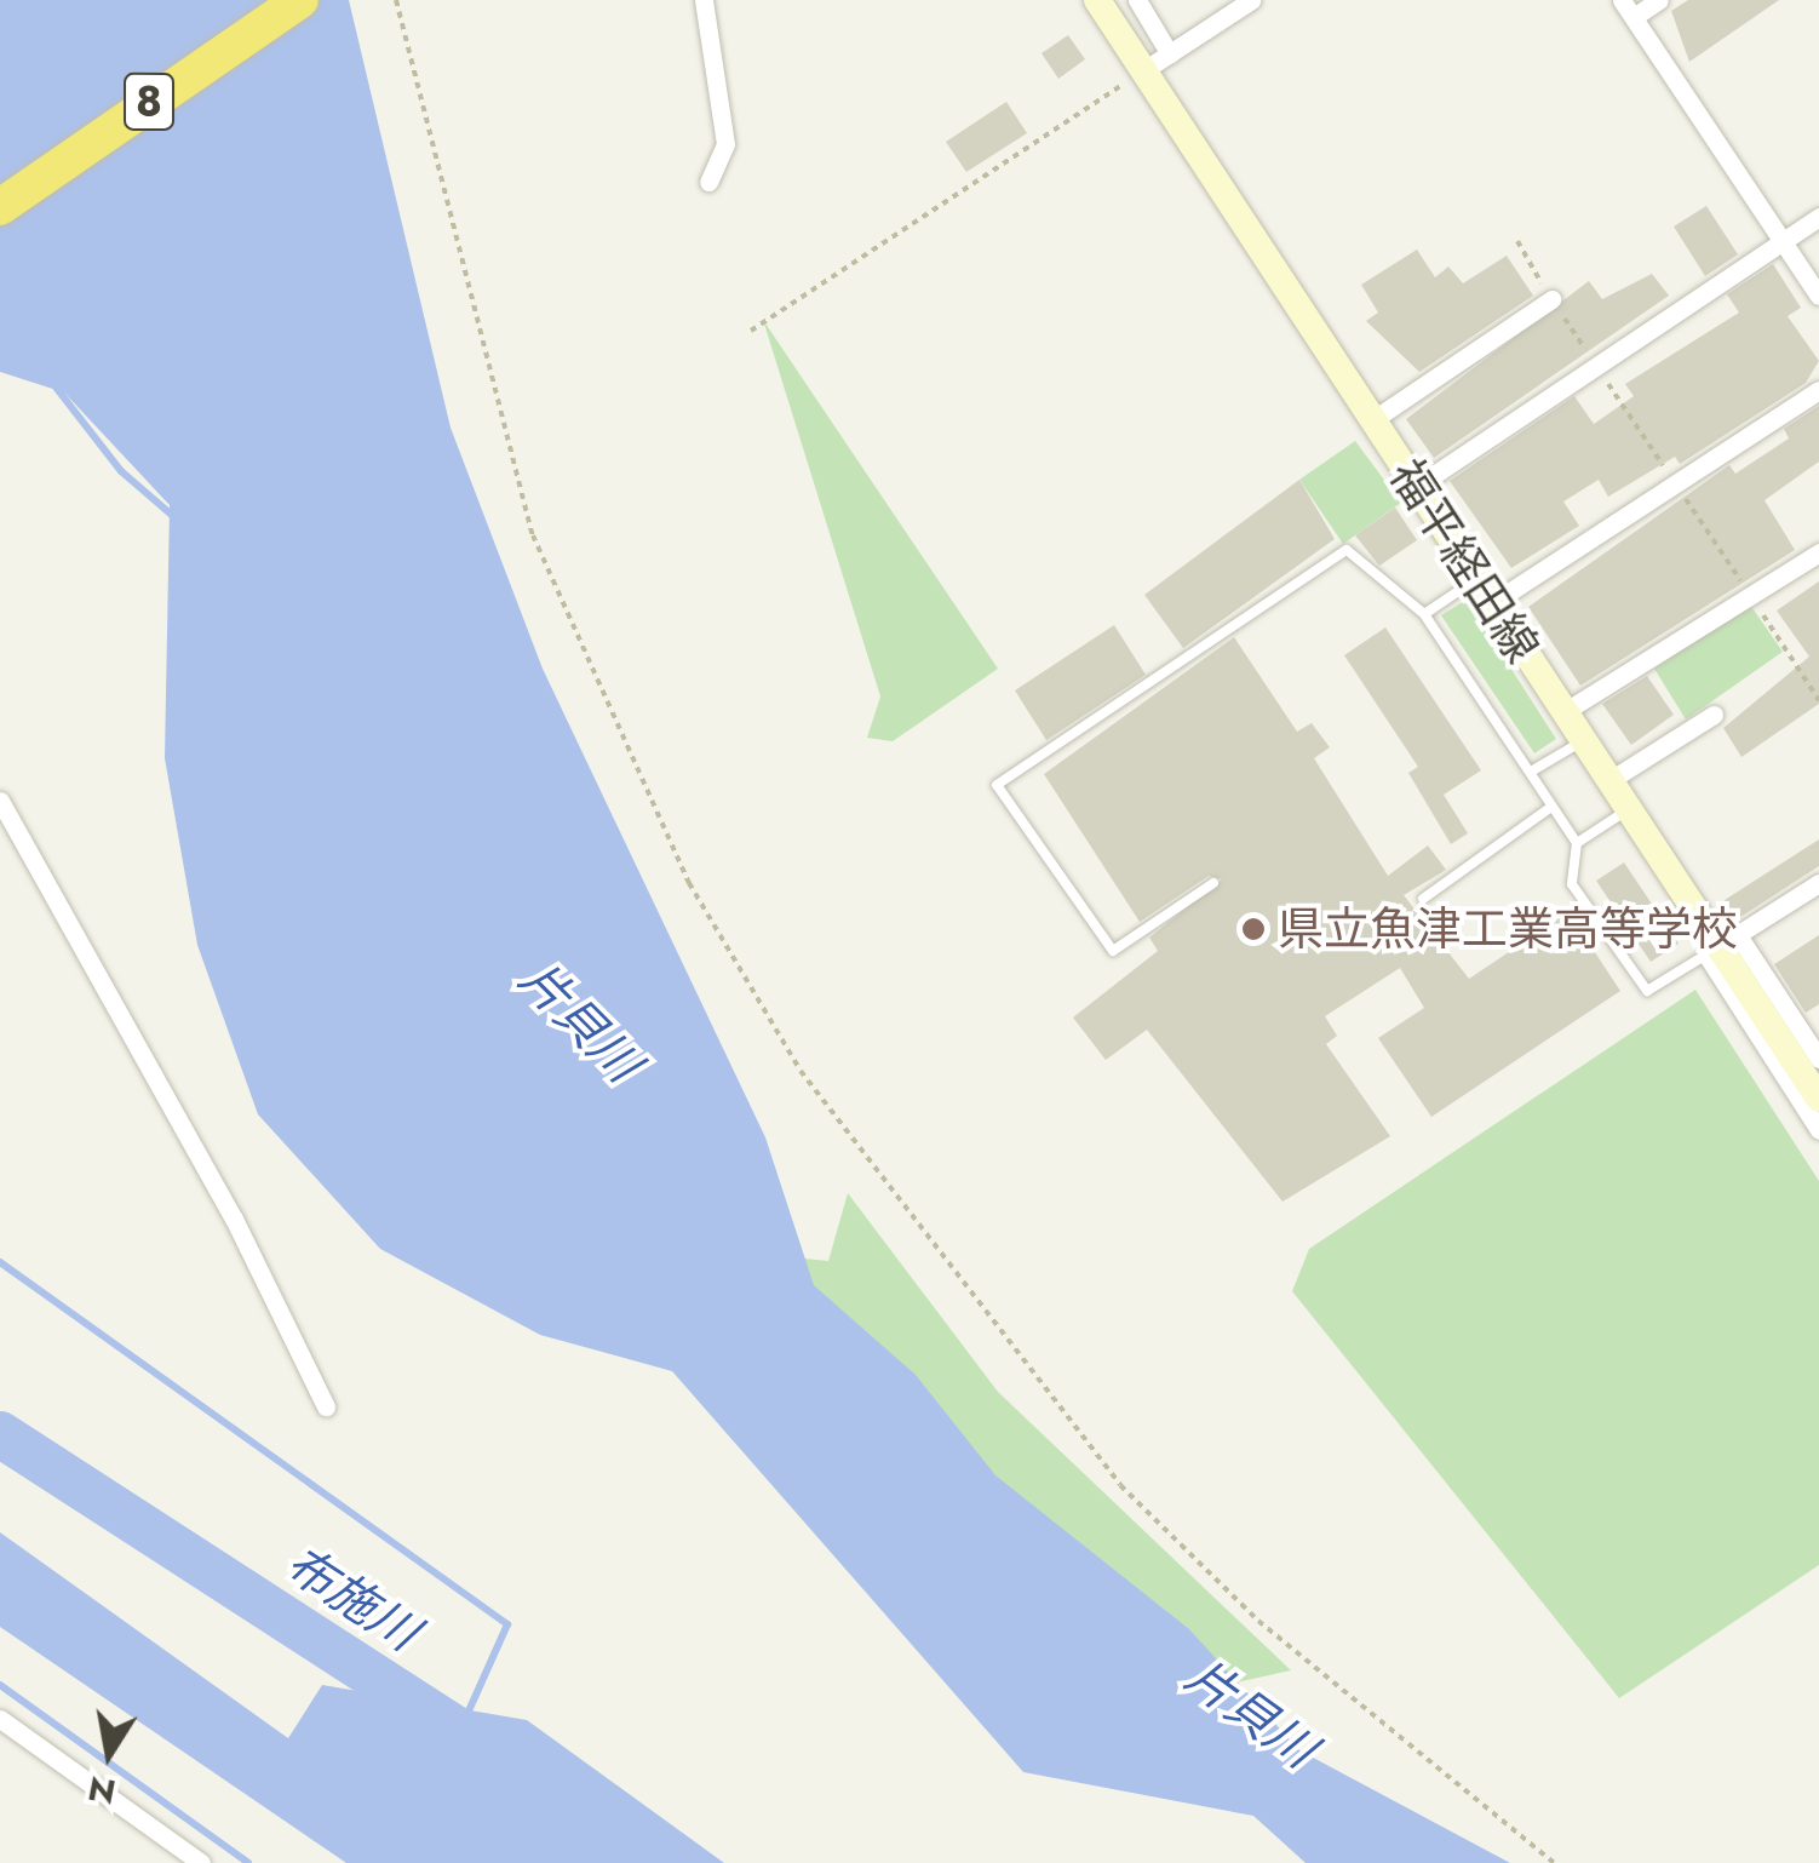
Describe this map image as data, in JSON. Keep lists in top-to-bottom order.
{
  "streets": {
    "highway": ["8"],
    "main road": ["福平経田線"]
  },
  "water": ["片貝川", "布施川"],
  "places": ["県立魚津工業高等学校"],
  "north": "bottom"
}
